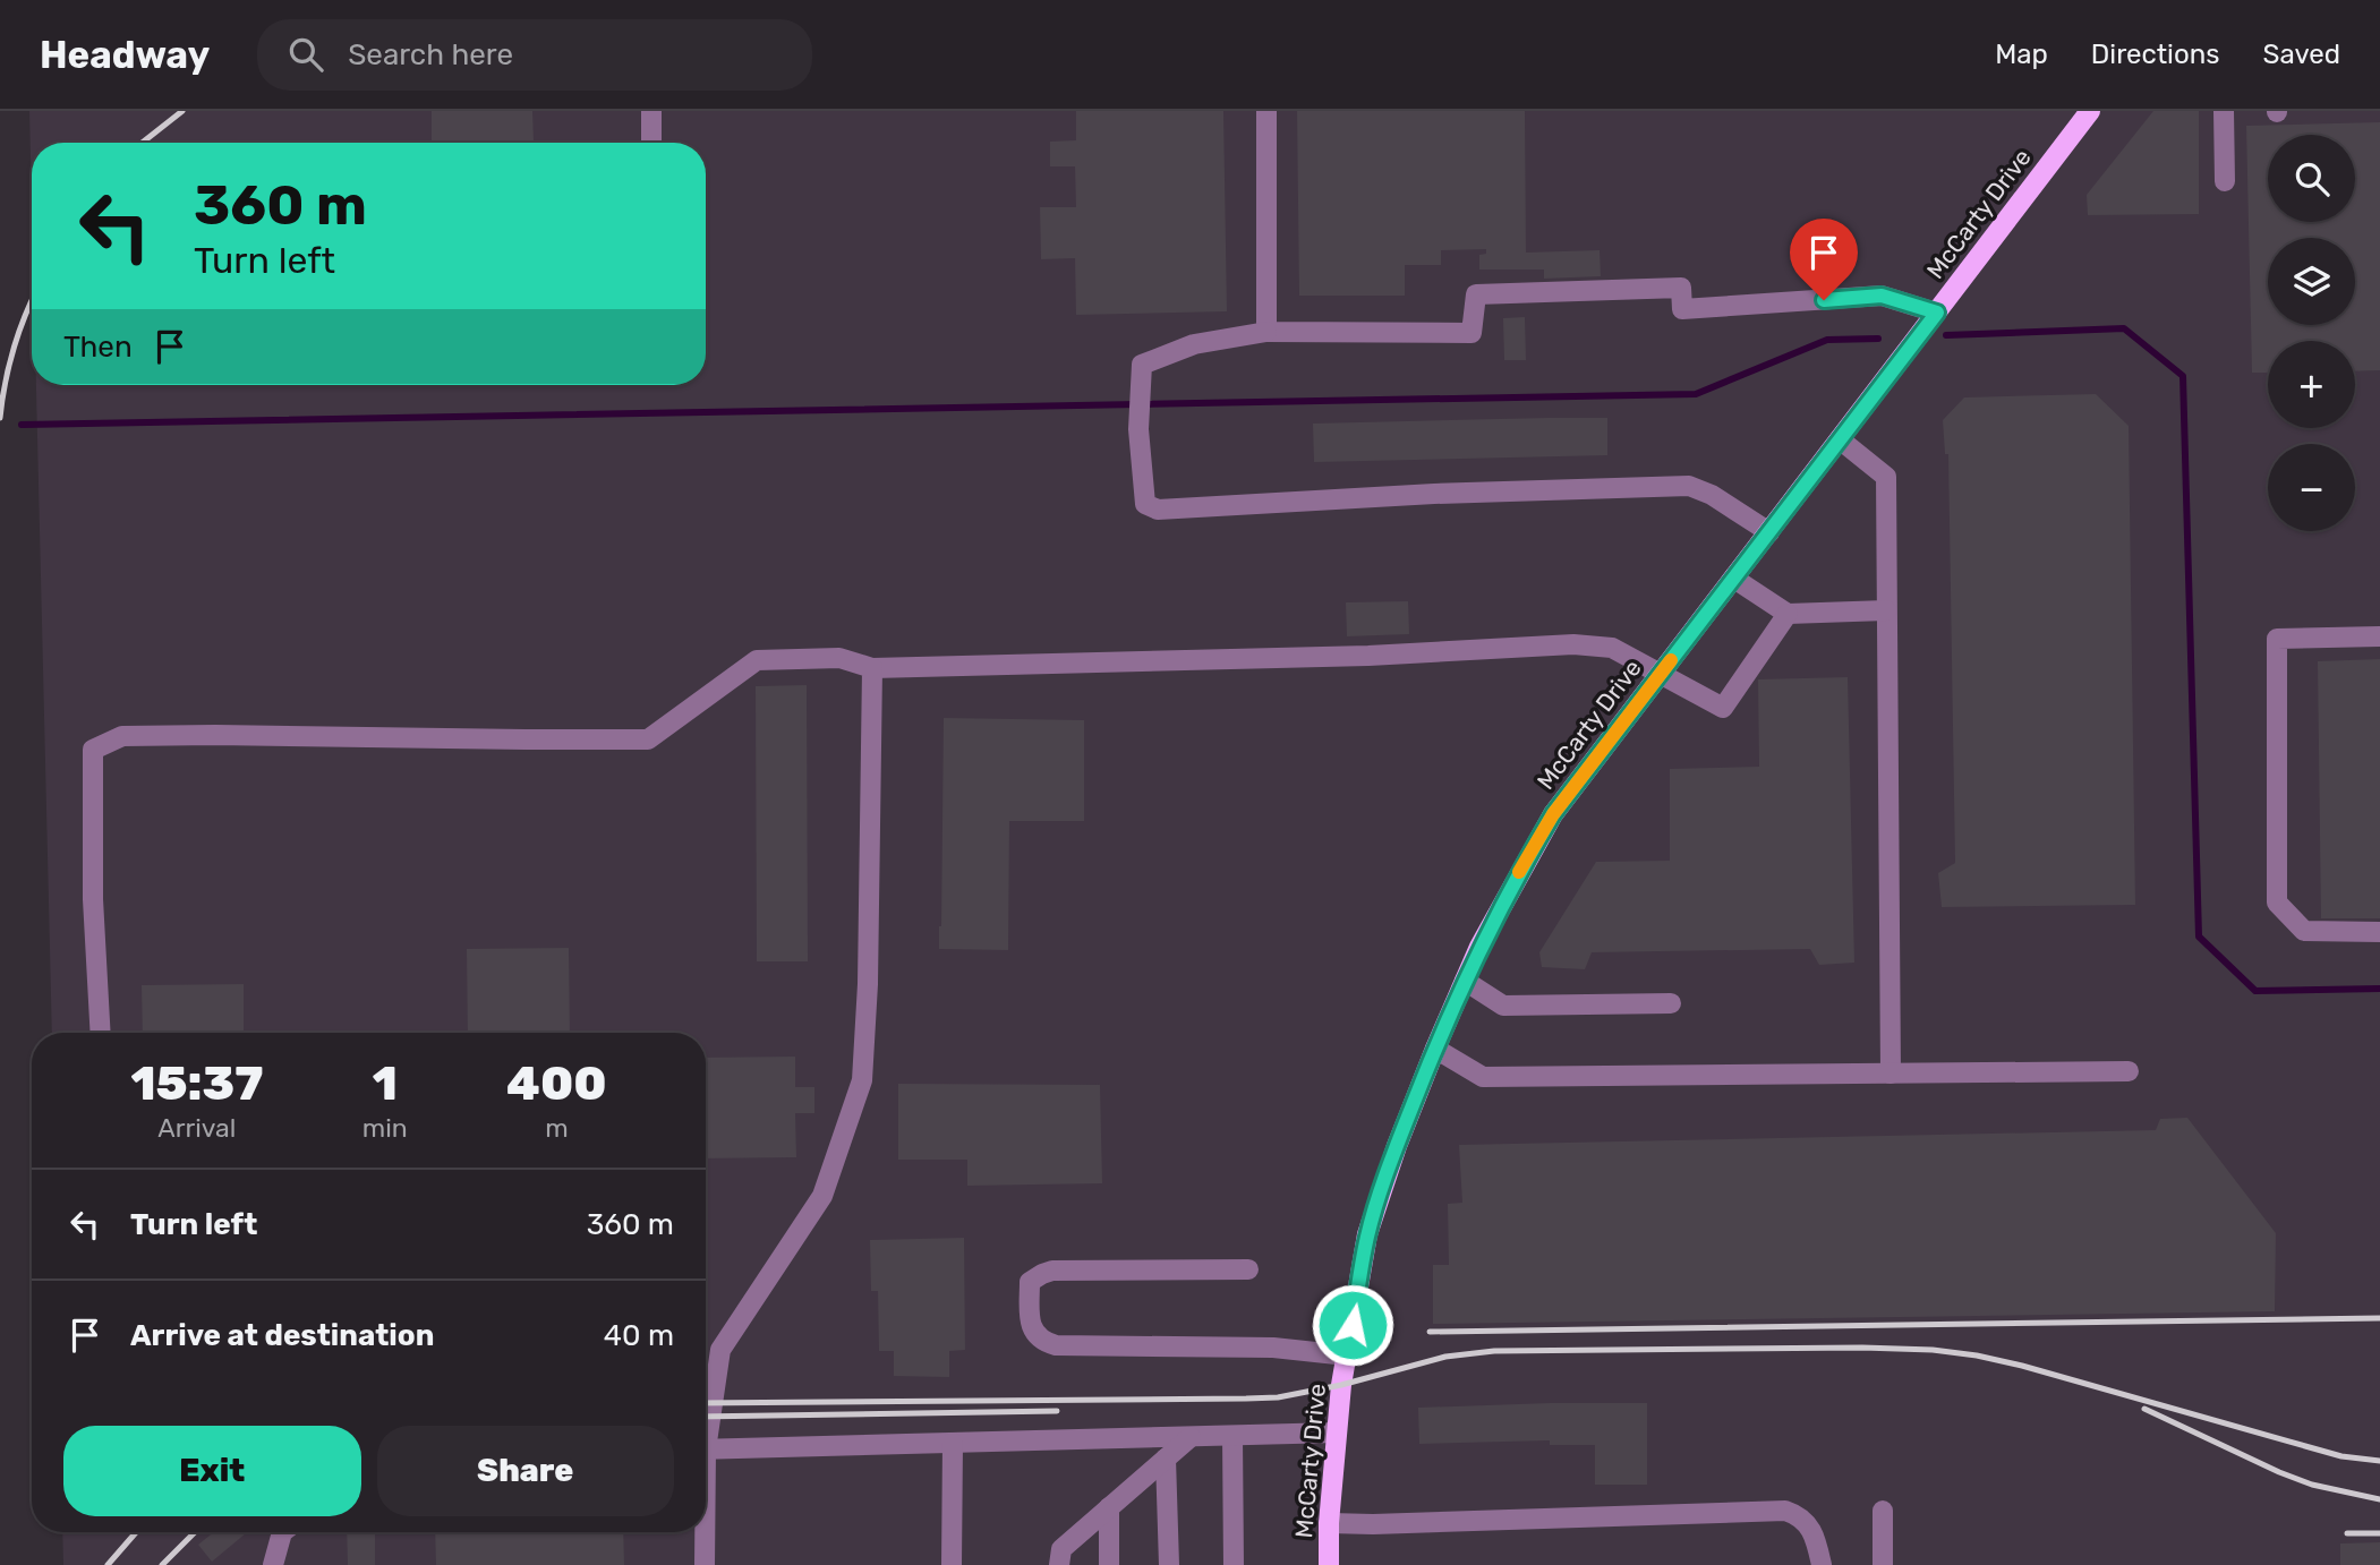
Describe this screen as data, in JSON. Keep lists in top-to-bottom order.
{
  "streets": {
    "main road": ["McCarty Drive"]
  },
  "page": {
    "header": "Headway",
    "search": "Search here",
    "nav": ["Map", "Directions", "Saved"],
    "map_buttons": ["+", "−"],
    "turn": ["360 m", "Turn left"],
    "then": "Then",
    "eta": [
      "15:37",
      "Arrival",
      "1",
      "min",
      "400",
      "m"
    ],
    "list": [
      {
        "name": "Turn left",
        "value": "360 m"
      },
      {
        "name": "Arrive at destination",
        "value": "40 m"
      }
    ],
    "buttons": ["Exit", "Share"]
  }
}
